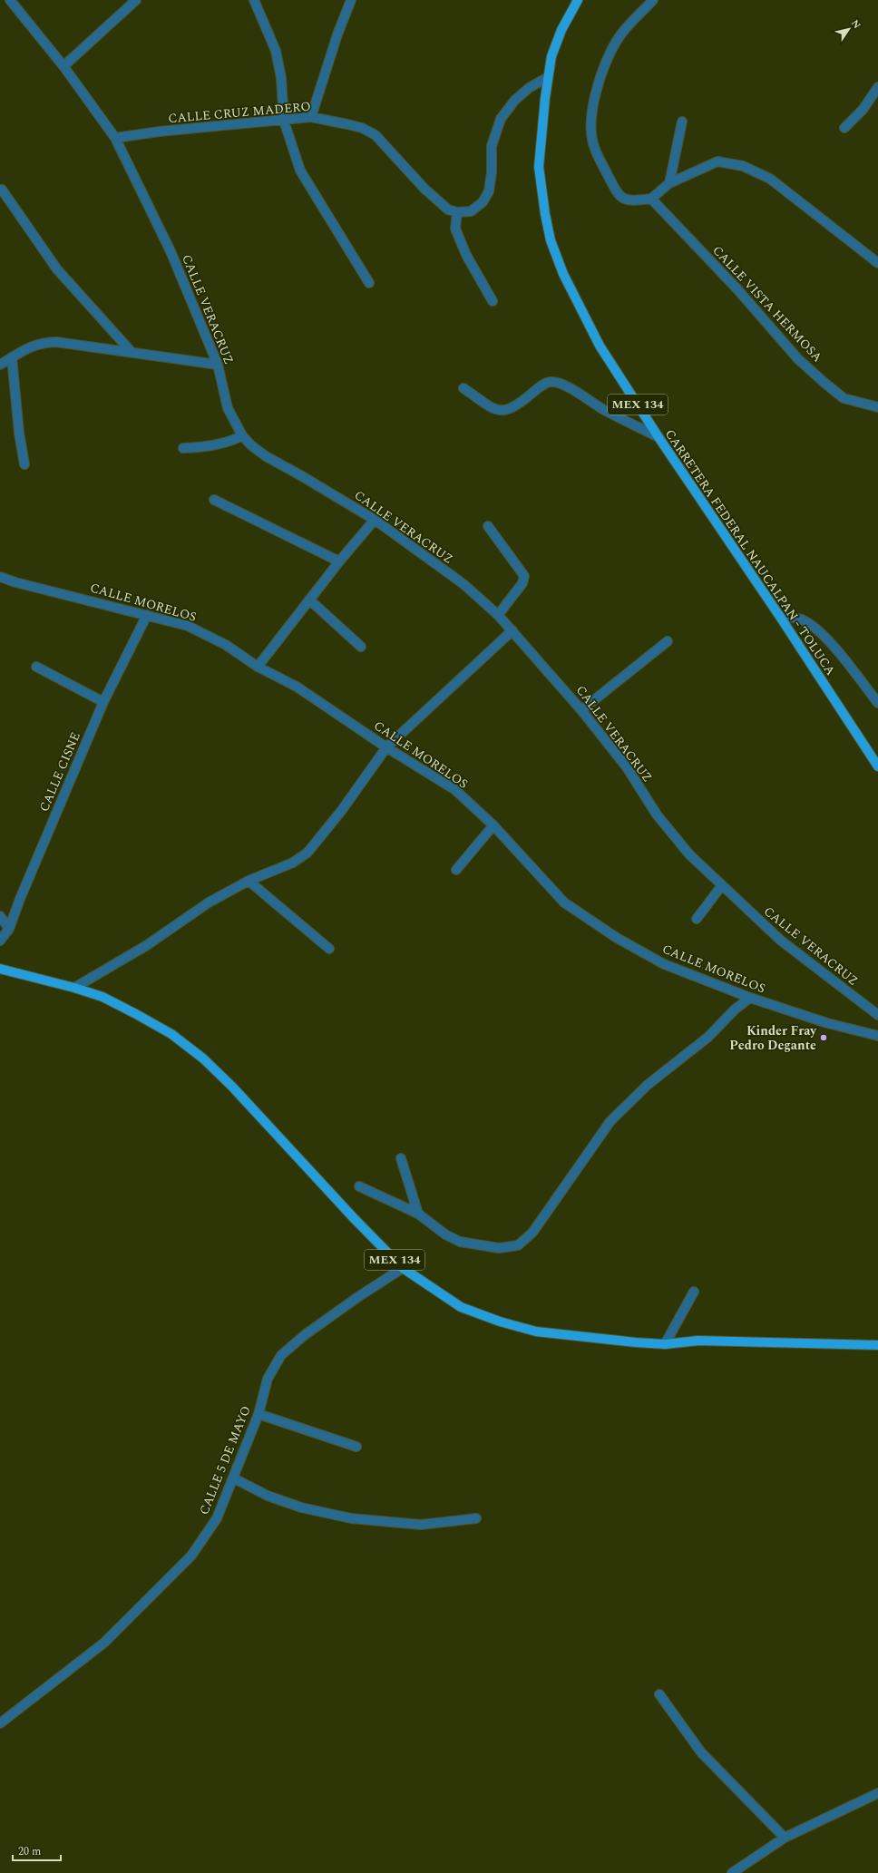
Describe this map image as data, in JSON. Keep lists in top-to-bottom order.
{
  "streets": {
    "main road": ["MEX 134", "CARRETERA FEDERAL NAUCALPAN - TOLUCA"],
    "street": [
      "CALLE CRUZ MADERO",
      "CALLE VISTA HERMOSA",
      "CALLE VERACRUZ",
      "CALLE MORELOS",
      "CALLE CISNE",
      "CALLE 5 DE MAYO"
    ]
  },
  "crossings": [
    ["CALLE CRUZ MADERO", "CALLE VERACRUZ"],
    ["MEX 134", "CALLE 5 DE MAYO"],
    ["CALLE MORELOS", "CALLE CISNE"]
  ],
  "places": ["Kinder Fray Pedro Degante"],
  "scale_bar": "20 m",
  "north": "top right"
}
